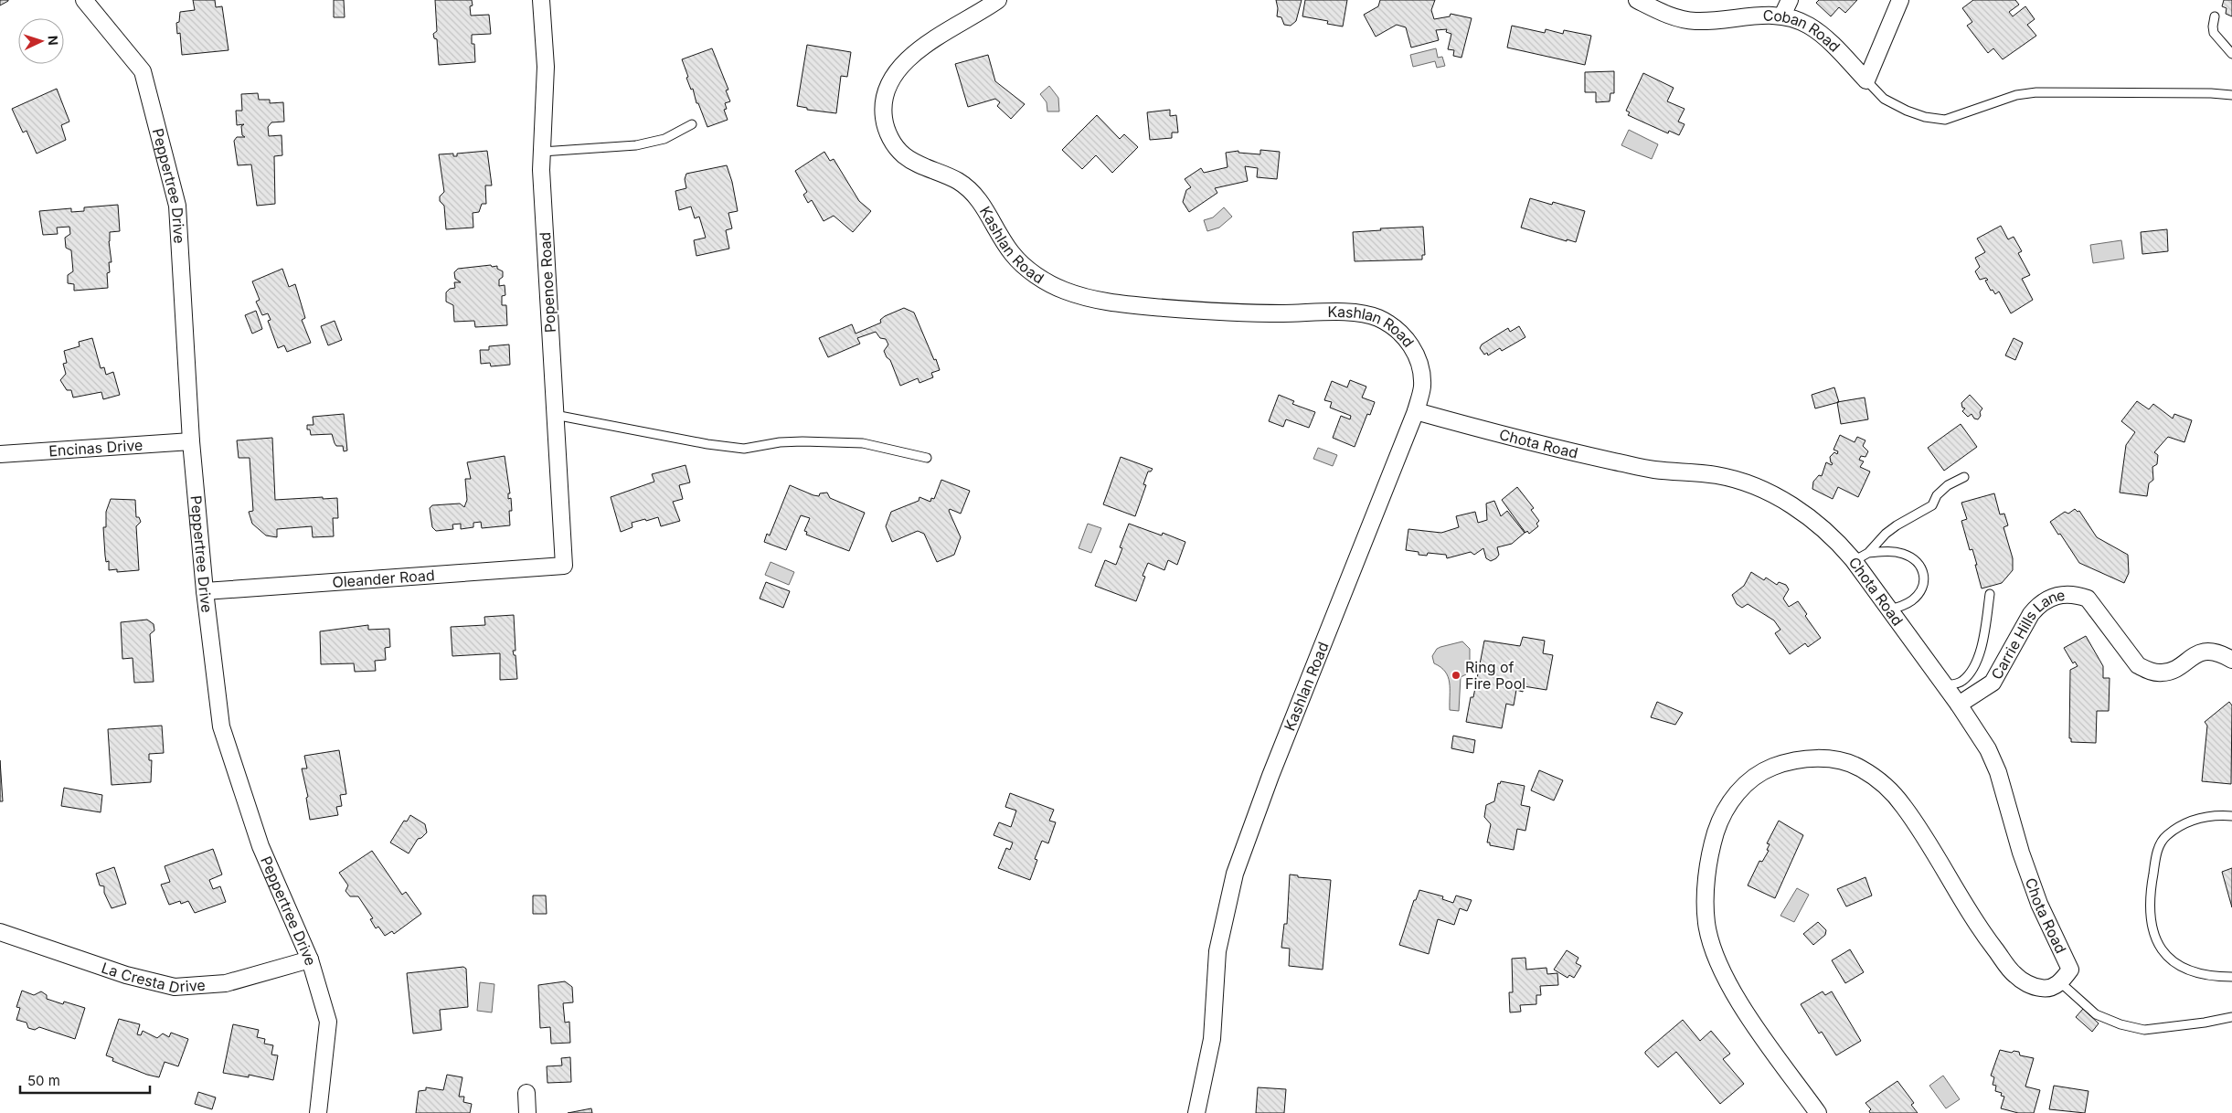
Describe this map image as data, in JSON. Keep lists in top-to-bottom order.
{
  "streets": {
    "street": [
      "Coban Road",
      "Peppertree Drive",
      "Kashlan Road",
      "Popenoe Road",
      "Chota Road",
      "Encinas Drive",
      "Oleander Road",
      "Carrie Hills Lane",
      "La Cresta Drive"
    ]
  },
  "crossings": [
    ["Peppertree Drive", "Encinas Drive"],
    ["Peppertree Drive", "Oleander Road"],
    ["Peppertree Drive", "La Cresta Drive"],
    ["Kashlan Road", "Chota Road"],
    ["Popenoe Road", "Oleander Road"],
    ["Chota Road", "Carrie Hills Lane"]
  ],
  "places": ["Ring of Fire Pool"],
  "scale_bar": "50 m",
  "north": "right"
}
